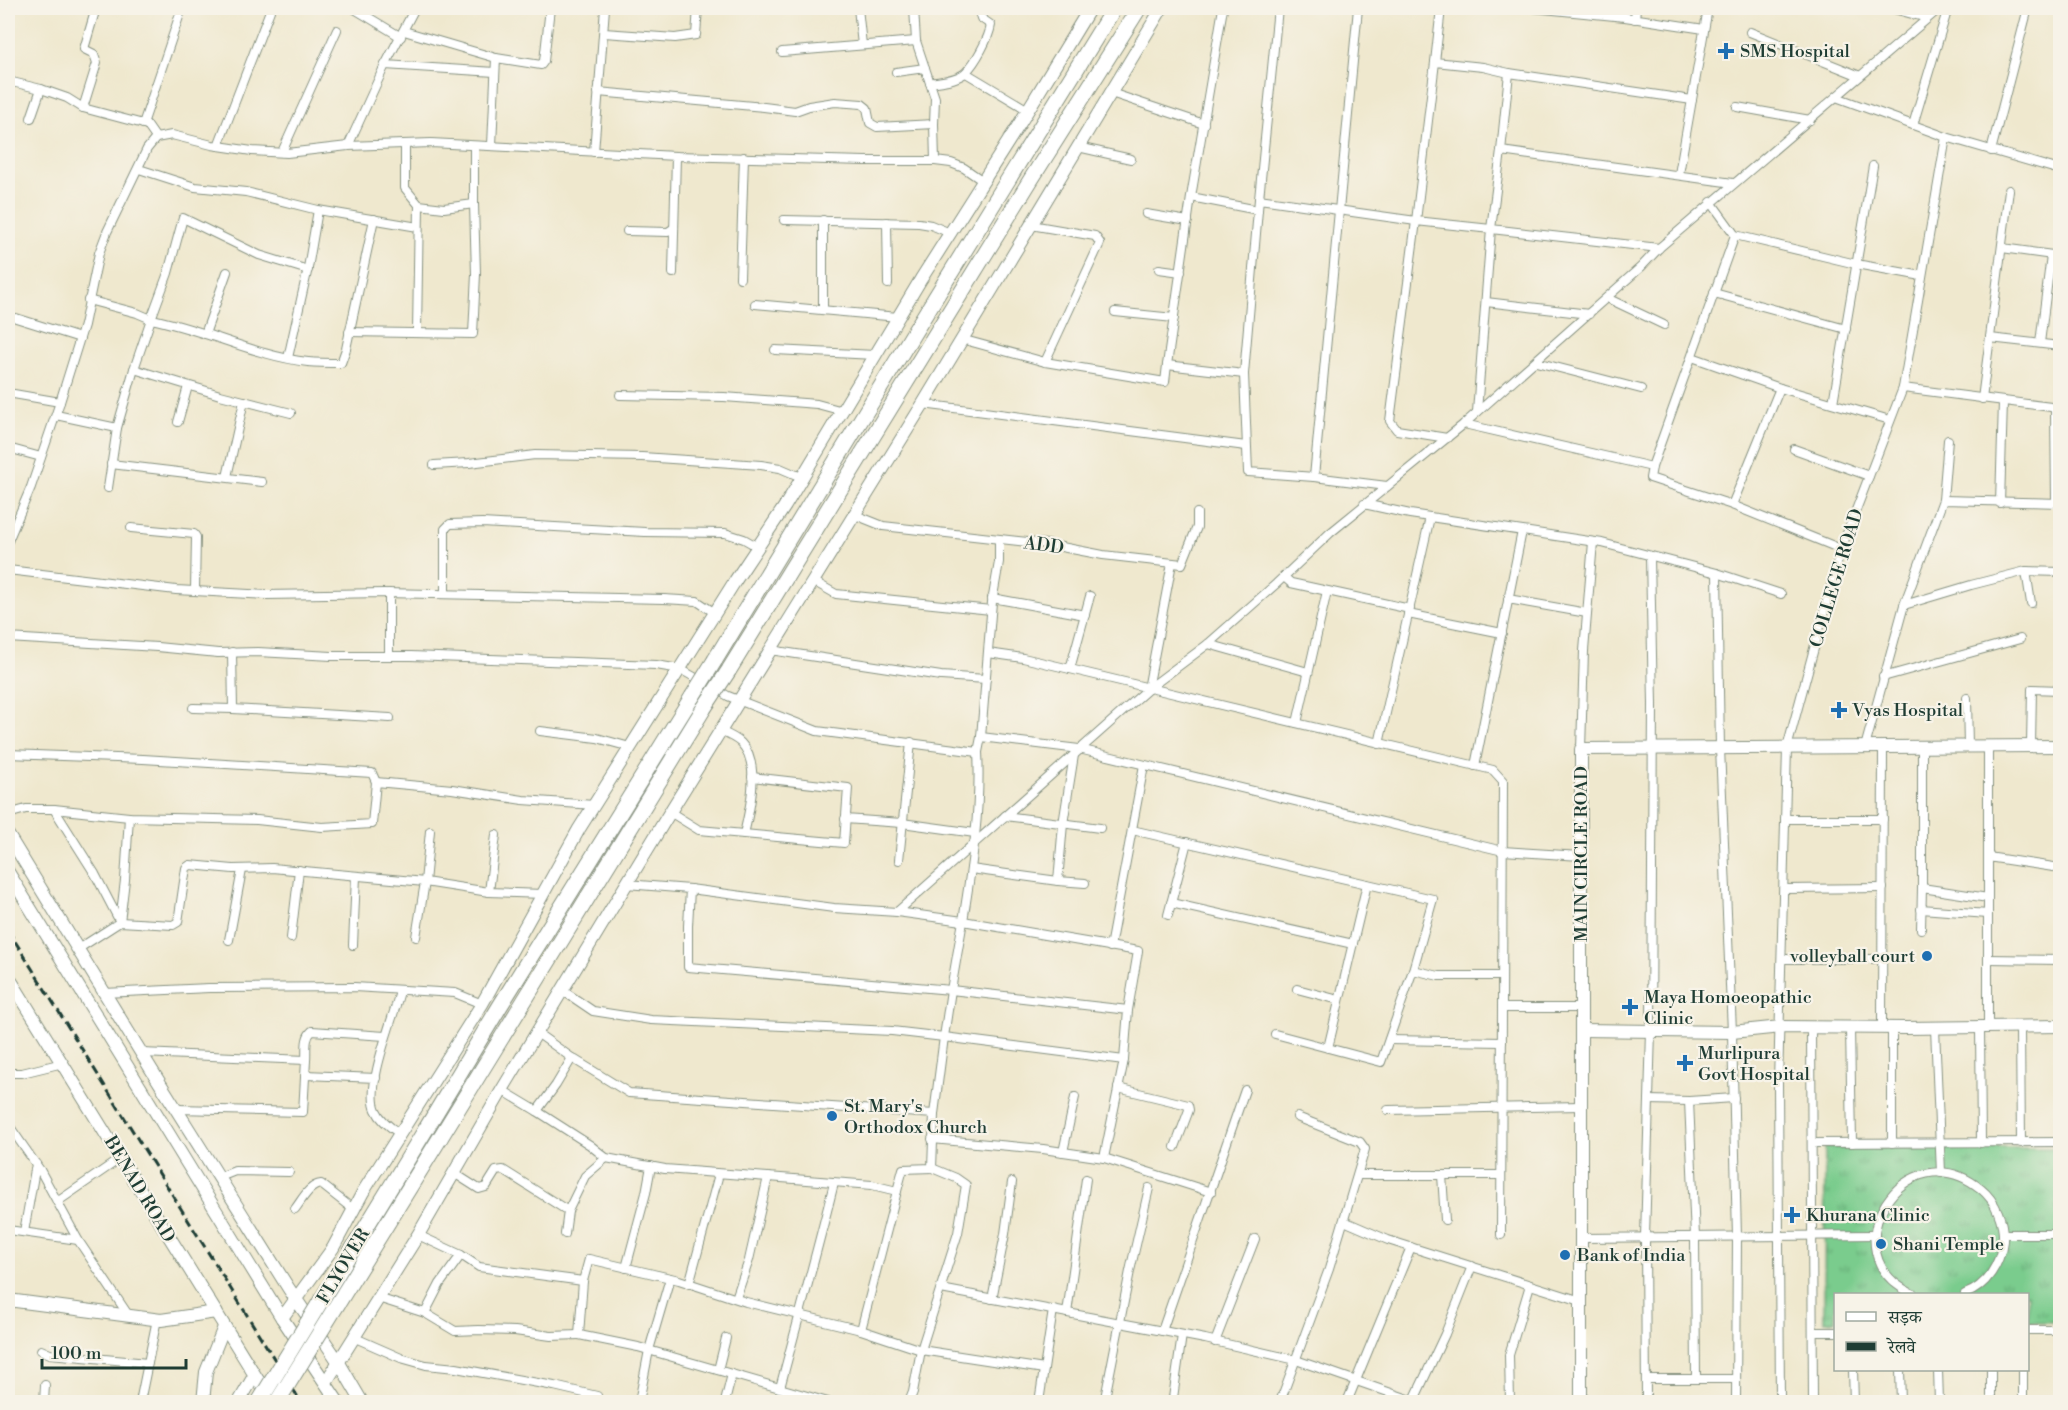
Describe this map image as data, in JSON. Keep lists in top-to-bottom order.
{
  "streets": {
    "highway": ["FLYOVER"],
    "main road": ["MAIN CIRCLE ROAD", "BENAD ROAD"],
    "street": ["ADD", "COLLEGE ROAD"]
  },
  "crossings": [
    ["COLLEGE ROAD", "MAIN CIRCLE ROAD"]
  ],
  "places": {
    "health": [
      "SMS Hospital",
      "Vyas Hospital",
      "Maya Homoeopathic Clinic",
      "Murlipura Govt Hospital",
      "Khurana Clinic"
    ],
    "other": [
      "volleyball court",
      "St. Mary's Orthodox Church",
      "Shani Temple",
      "Bank of India"
    ]
  },
  "legend": ["सड़क", "रेलवे"],
  "scale_bar": "100 m"
}
